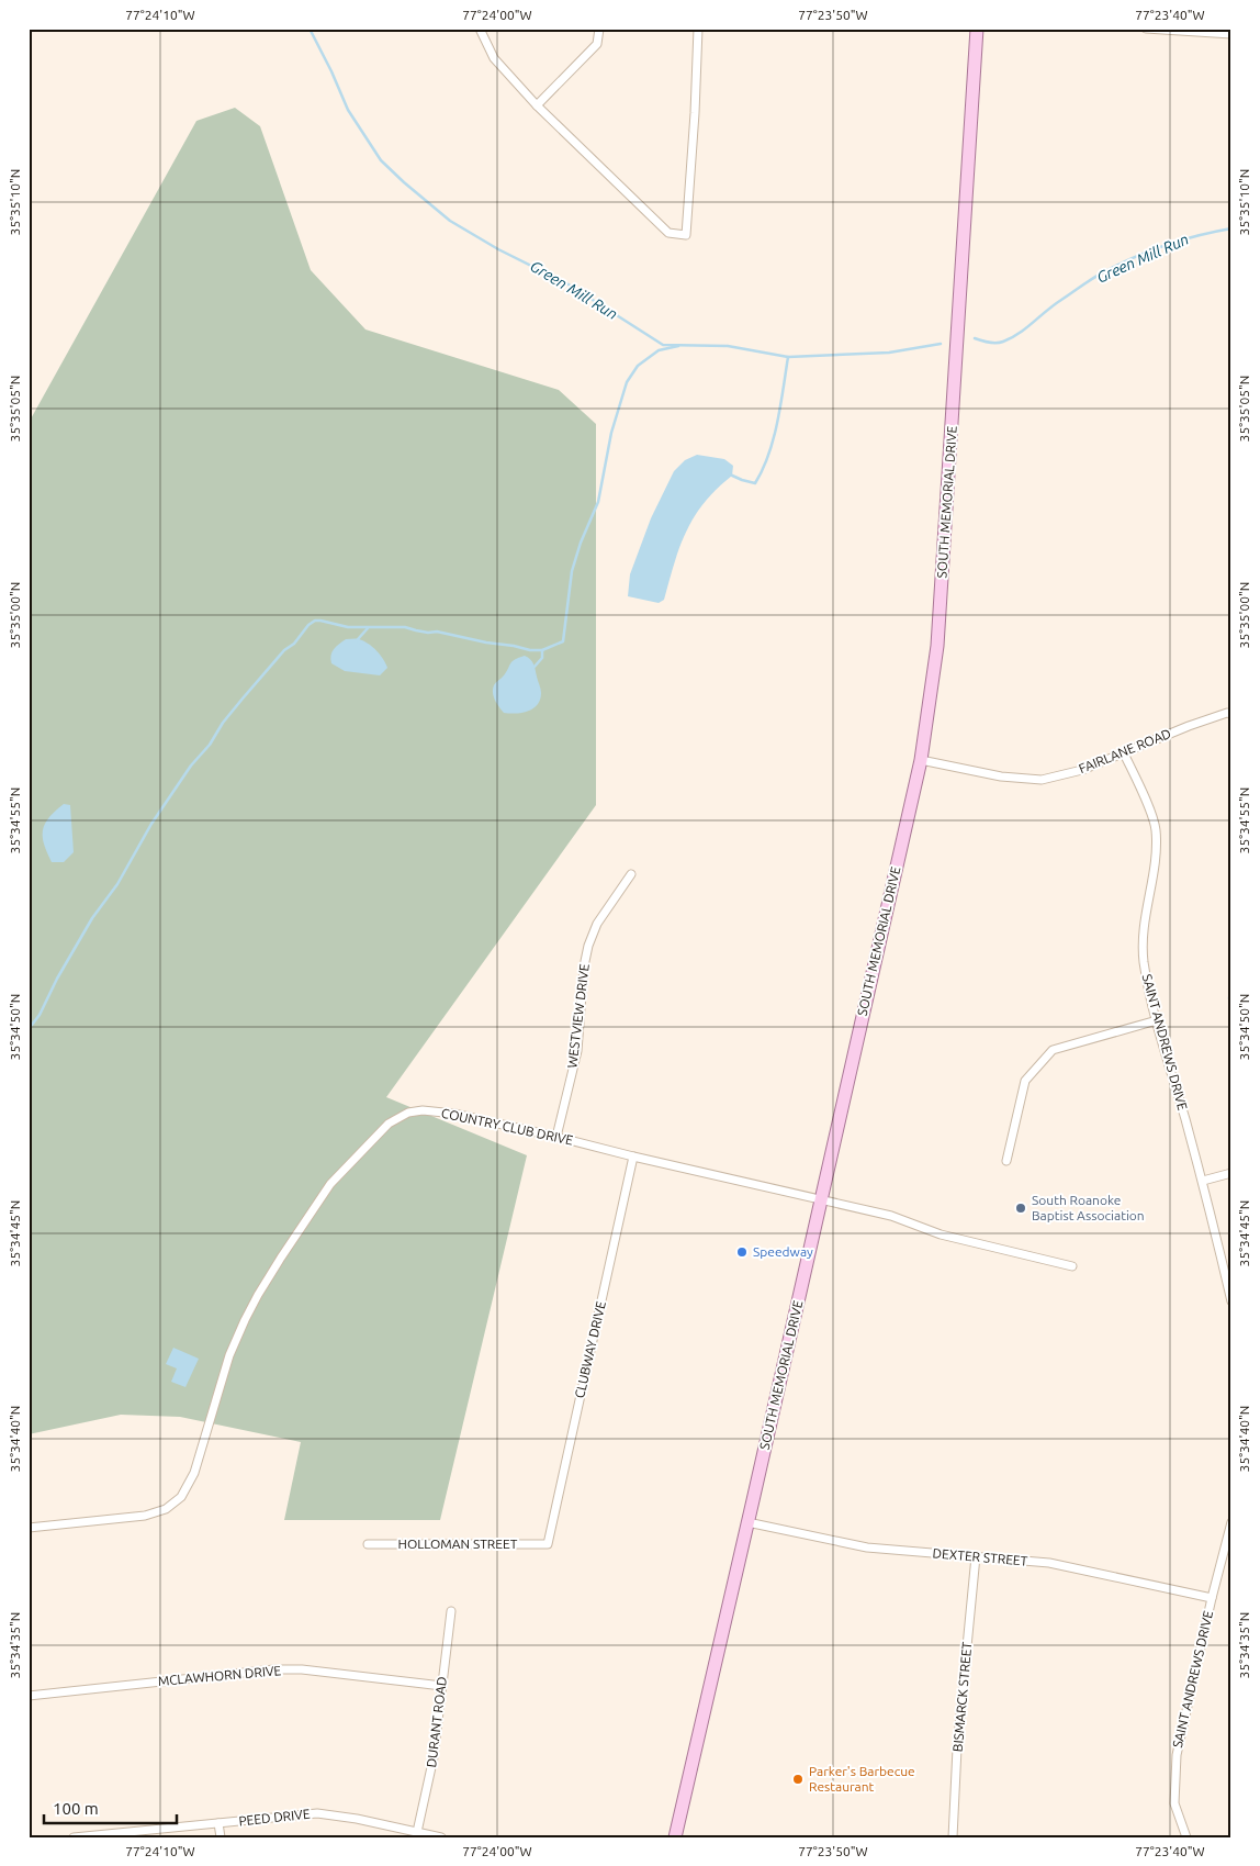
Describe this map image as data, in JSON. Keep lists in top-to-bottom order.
{
  "streets": {
    "main road": ["SOUTH MEMORIAL DRIVE"],
    "street": [
      "FAIRLANE ROAD",
      "WESTVIEW DRIVE",
      "SAINT ANDREWS DRIVE",
      "COUNTRY CLUB DRIVE",
      "CLUBWAY DRIVE",
      "HOLLOMAN STREET",
      "DEXTER STREET",
      "MCLAWHORN DRIVE",
      "BISMARCK STREET",
      "DURANT ROAD",
      "PEED DRIVE"
    ]
  },
  "crossings": [
    ["SOUTH MEMORIAL DRIVE", "FAIRLANE ROAD"],
    ["SOUTH MEMORIAL DRIVE", "COUNTRY CLUB DRIVE"],
    ["SOUTH MEMORIAL DRIVE", "DEXTER STREET"],
    ["FAIRLANE ROAD", "SAINT ANDREWS DRIVE"],
    ["WESTVIEW DRIVE", "COUNTRY CLUB DRIVE"],
    ["SAINT ANDREWS DRIVE", "DEXTER STREET"],
    ["COUNTRY CLUB DRIVE", "CLUBWAY DRIVE"],
    ["CLUBWAY DRIVE", "HOLLOMAN STREET"],
    ["DEXTER STREET", "BISMARCK STREET"],
    ["MCLAWHORN DRIVE", "DURANT ROAD"],
    ["DURANT ROAD", "PEED DRIVE"]
  ],
  "water": ["Green Mill Run"],
  "places": ["South Roanoke Baptist Association", "Speedway", "Parker's Barbecue Restaurant"],
  "scale_bar": "100 m",
  "coordinates": [
    "77°24'10\"W",
    "77°24'00\"W",
    "77°23'50\"W",
    "77°23'40\"W",
    "35°35'10\"N",
    "35°35'05\"N",
    "35°35'00\"N",
    "35°34'55\"N",
    "35°34'50\"N",
    "35°34'45\"N",
    "35°34'40\"N",
    "35°34'35\"N"
  ]
}
